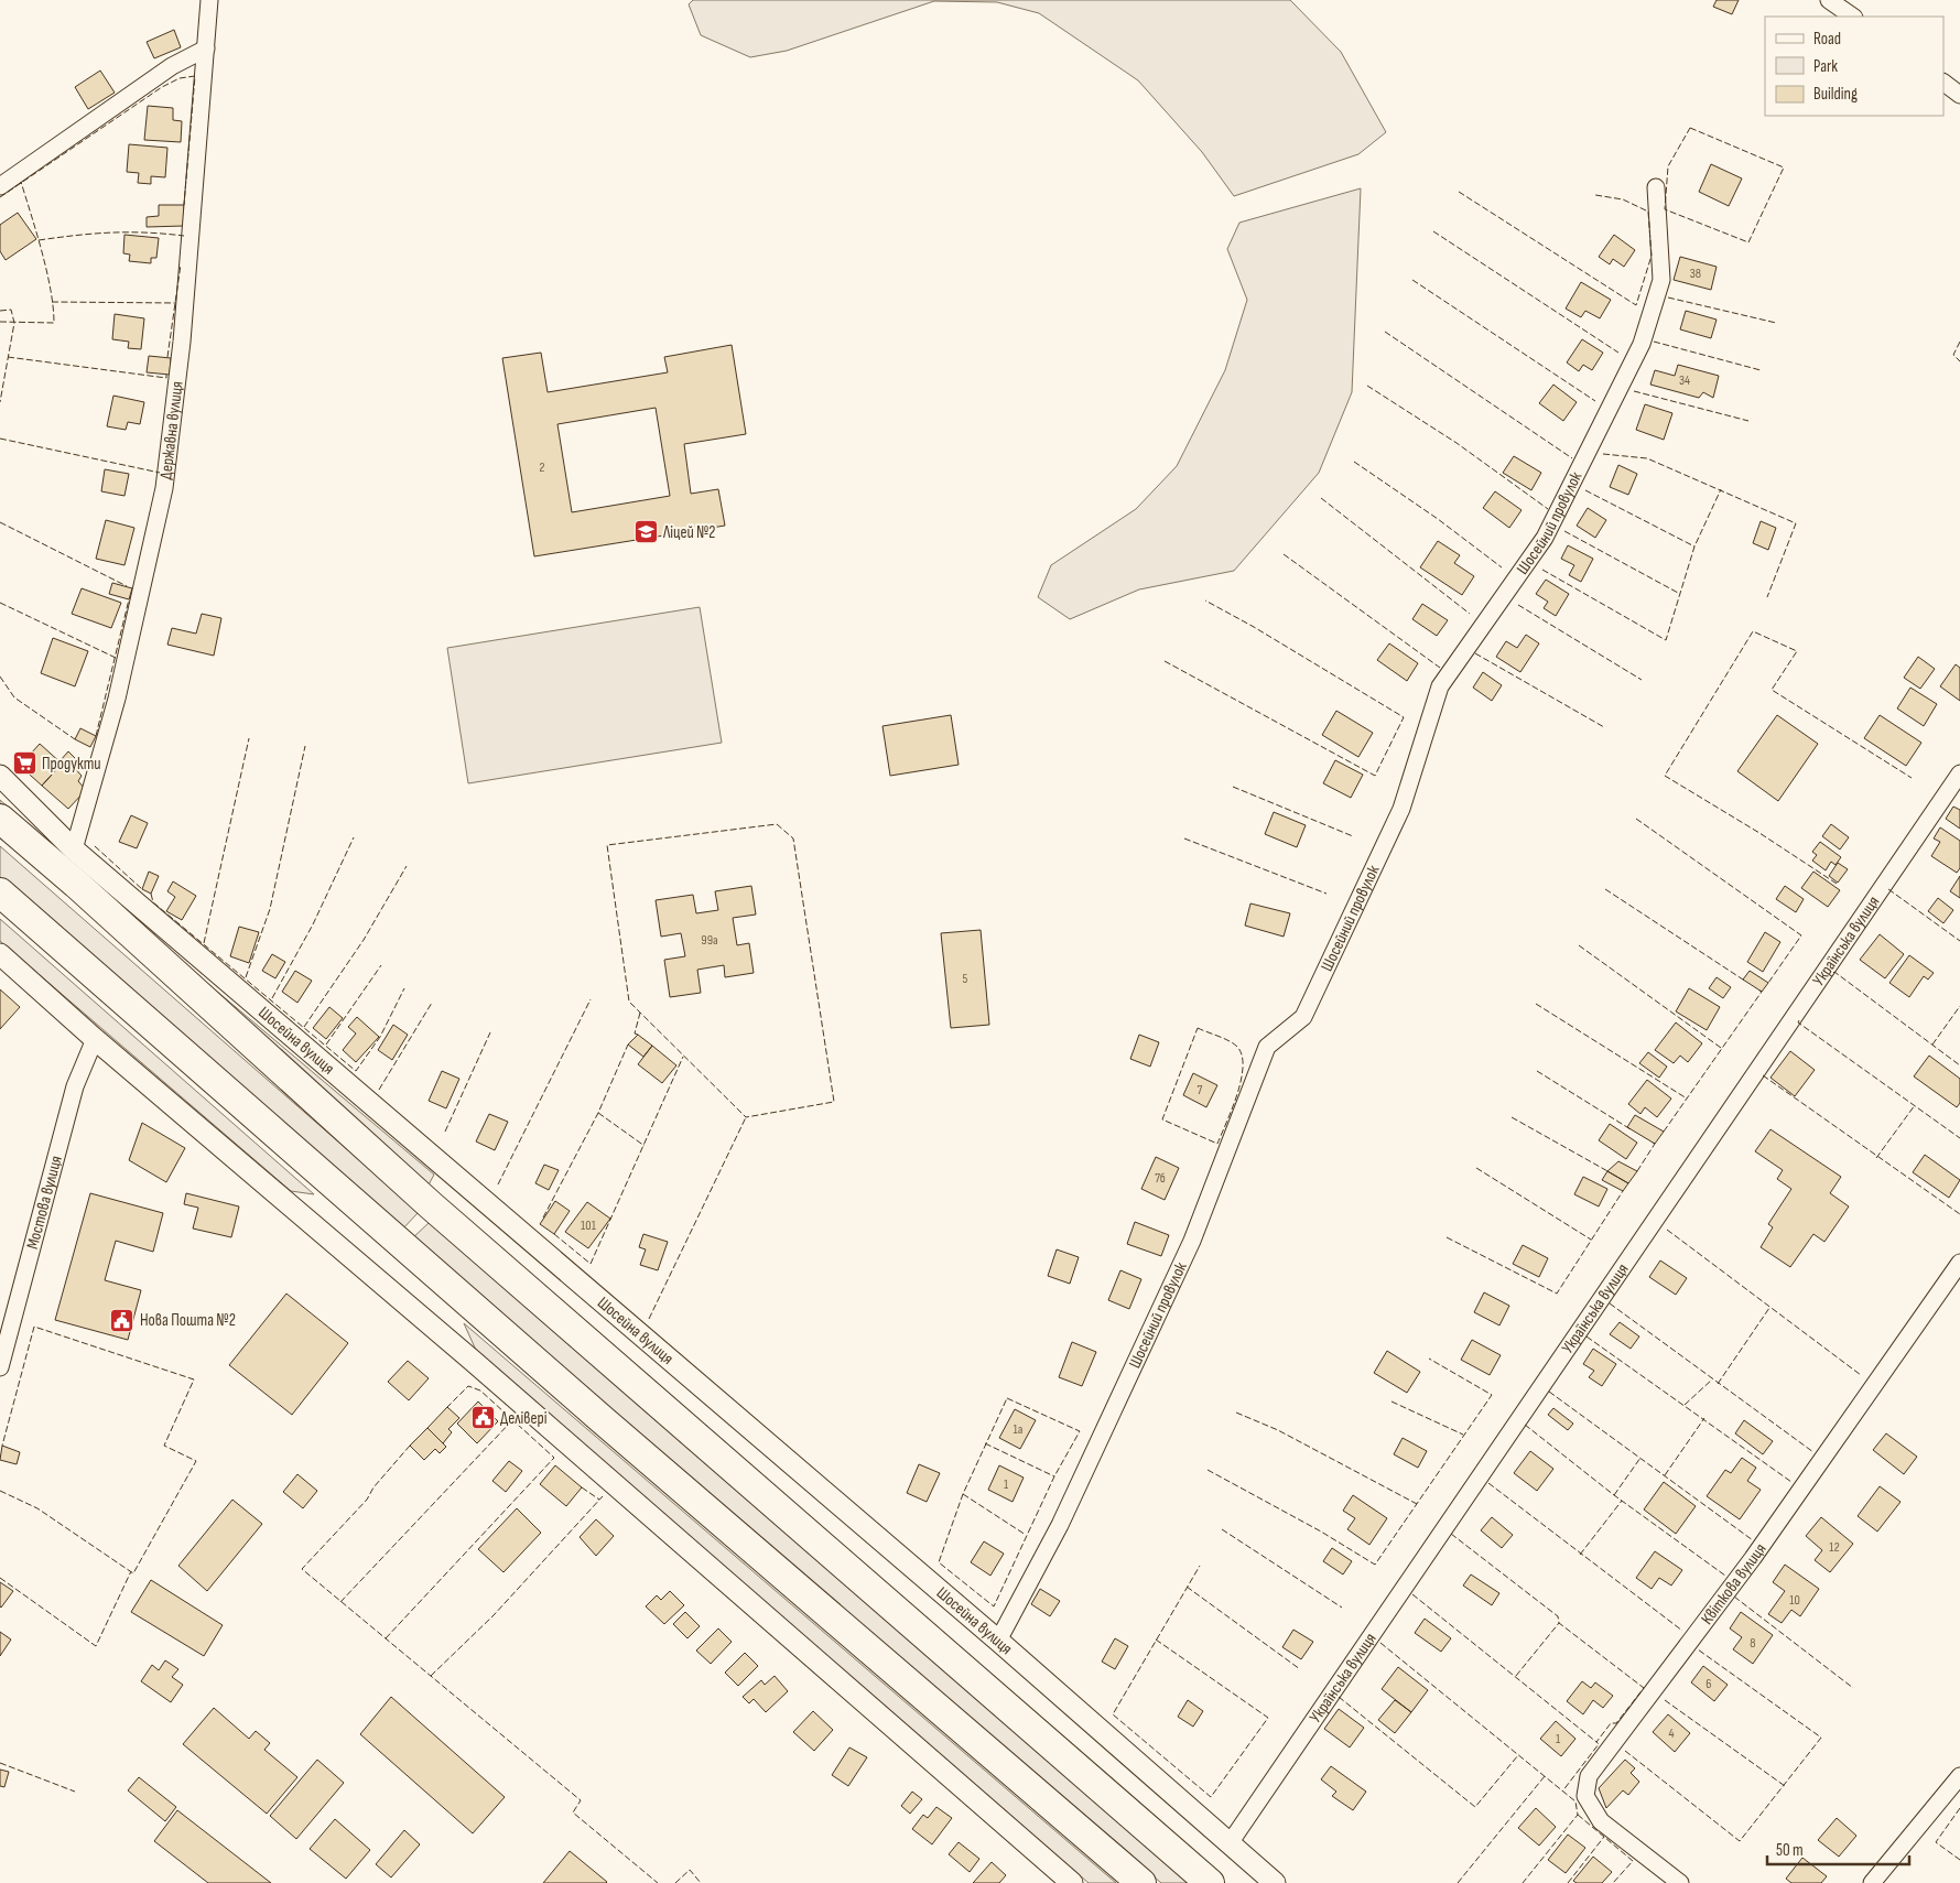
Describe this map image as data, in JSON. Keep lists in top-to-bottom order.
{
  "streets": {
    "street": [
      "Державна вулиця",
      "Шосейний провулок",
      "Українська вулиця",
      "Шосейна вулиця",
      "Мостова вулиця",
      "Квіткова вулиця"
    ]
  },
  "crossings": [
    ["Державна вулиця", "Шосейна вулиця"],
    ["Шосейний провулок", "Шосейна вулиця"],
    ["Українська вулиця", "Шосейна вулиця"]
  ],
  "places": {
    "school or university": ["Ліцей №2"],
    "supermarket": ["Продукти"],
    "public building": ["Нова Пошта №2", "Делівері"]
  },
  "house_numbers": [
    "38",
    "34",
    "2",
    "99а",
    "5",
    "7",
    "7б",
    "101",
    "1а",
    "1",
    "12",
    "10",
    "8",
    "6",
    "4",
    "1"
  ],
  "legend": ["Road", "Park", "Building"],
  "scale_bar": "50 m"
}
